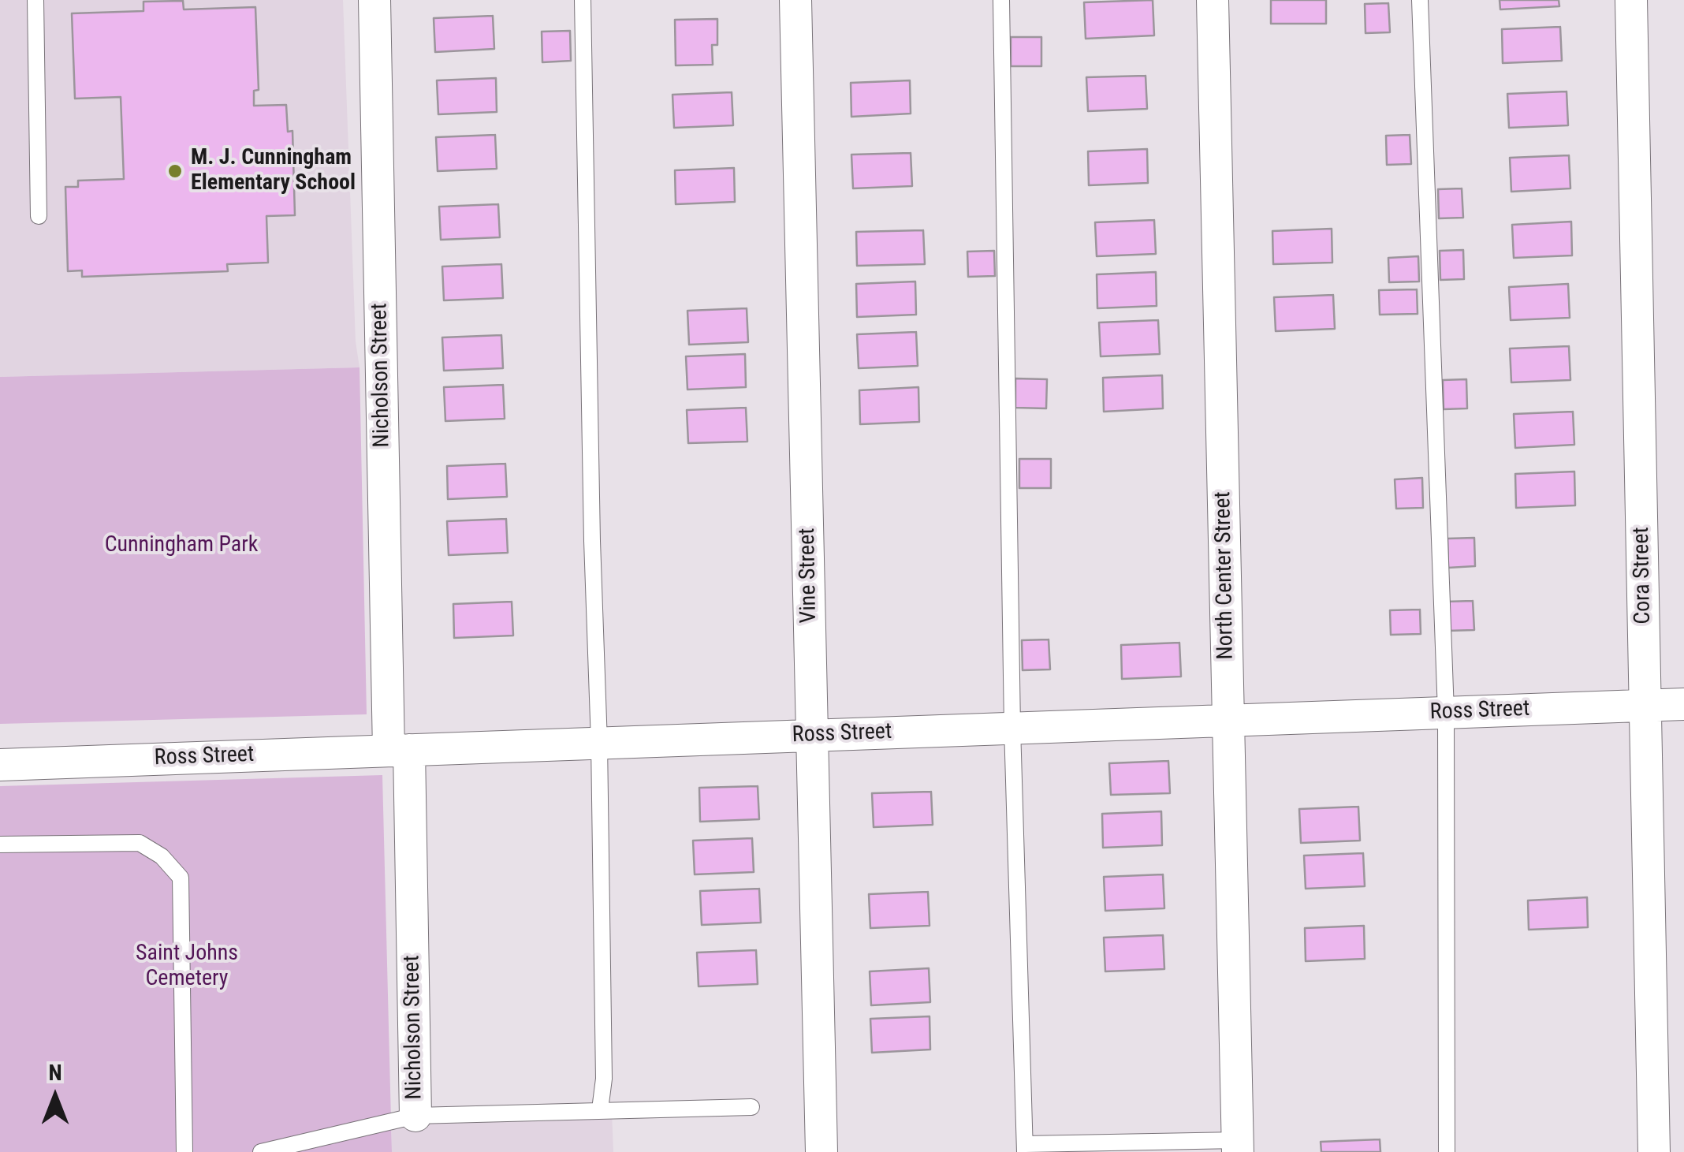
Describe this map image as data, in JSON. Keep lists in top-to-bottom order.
{
  "streets": {
    "street": [
      "Nicholson Street",
      "Vine Street",
      "North Center Street",
      "Cora Street",
      "Ross Street"
    ]
  },
  "crossings": [
    ["Nicholson Street", "Ross Street"],
    ["Vine Street", "Ross Street"],
    ["North Center Street", "Ross Street"],
    ["Cora Street", "Ross Street"]
  ],
  "parks": ["Cunningham Park", "Saint Johns Cemetery"],
  "places": ["M. J. Cunningham Elementary School"],
  "north": "top"
}
